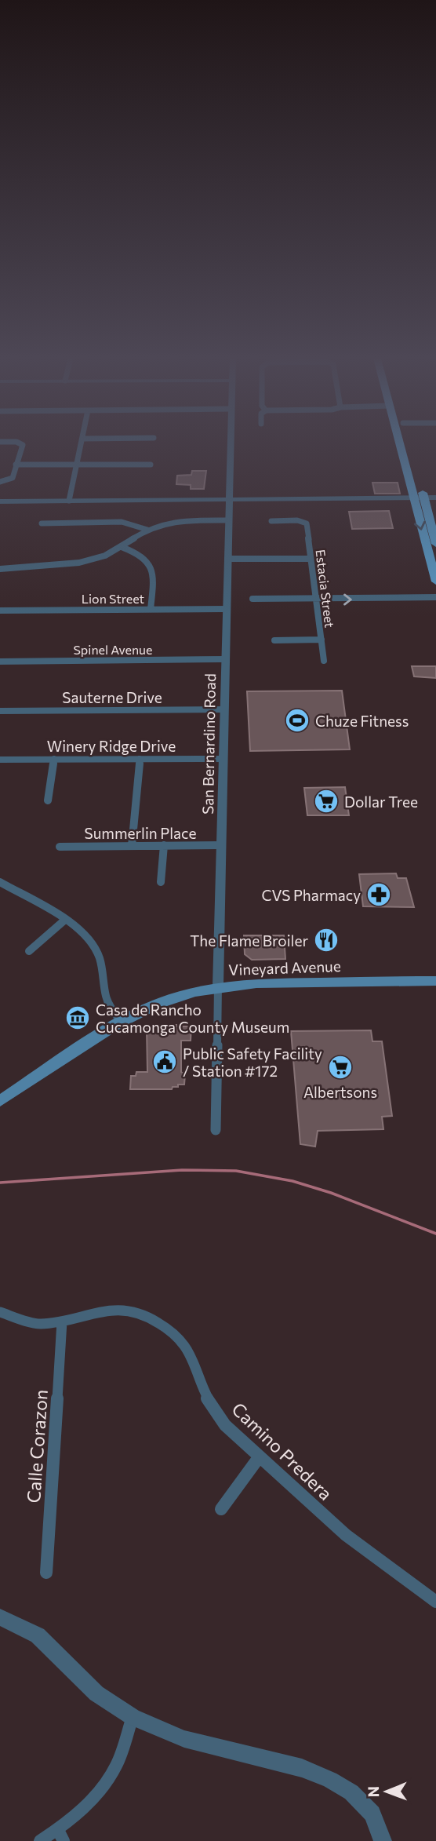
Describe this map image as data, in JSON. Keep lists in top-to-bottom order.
{
  "streets": {
    "main road": ["Vineyard Avenue"],
    "street": [
      "Estacia Street",
      "Lion Street",
      "Spinel Avenue",
      "Sauterne Drive",
      "San Bernardino Road",
      "Winery Ridge Drive",
      "Summerlin Place",
      "Calle Corazon",
      "Camino Predera"
    ]
  },
  "crossings": [
    ["Lion Street", "San Bernardino Road"],
    ["Spinel Avenue", "San Bernardino Road"],
    ["Sauterne Drive", "San Bernardino Road"],
    ["San Bernardino Road", "Winery Ridge Drive"],
    ["San Bernardino Road", "Summerlin Place"],
    ["San Bernardino Road", "Vineyard Avenue"],
    ["Calle Corazon", "Camino Predera"]
  ],
  "places": {
    "sports": ["Chuze Fitness"],
    "supermarket": ["Dollar Tree", "Albertsons"],
    "pharmacy": ["CVS Pharmacy"],
    "restaurant": ["The Flame Broiler"],
    "museum": ["Casa de Rancho Cucamonga County Museum"],
    "public building": ["Public Safety Facility / Station #172"]
  },
  "north": "left"
}
